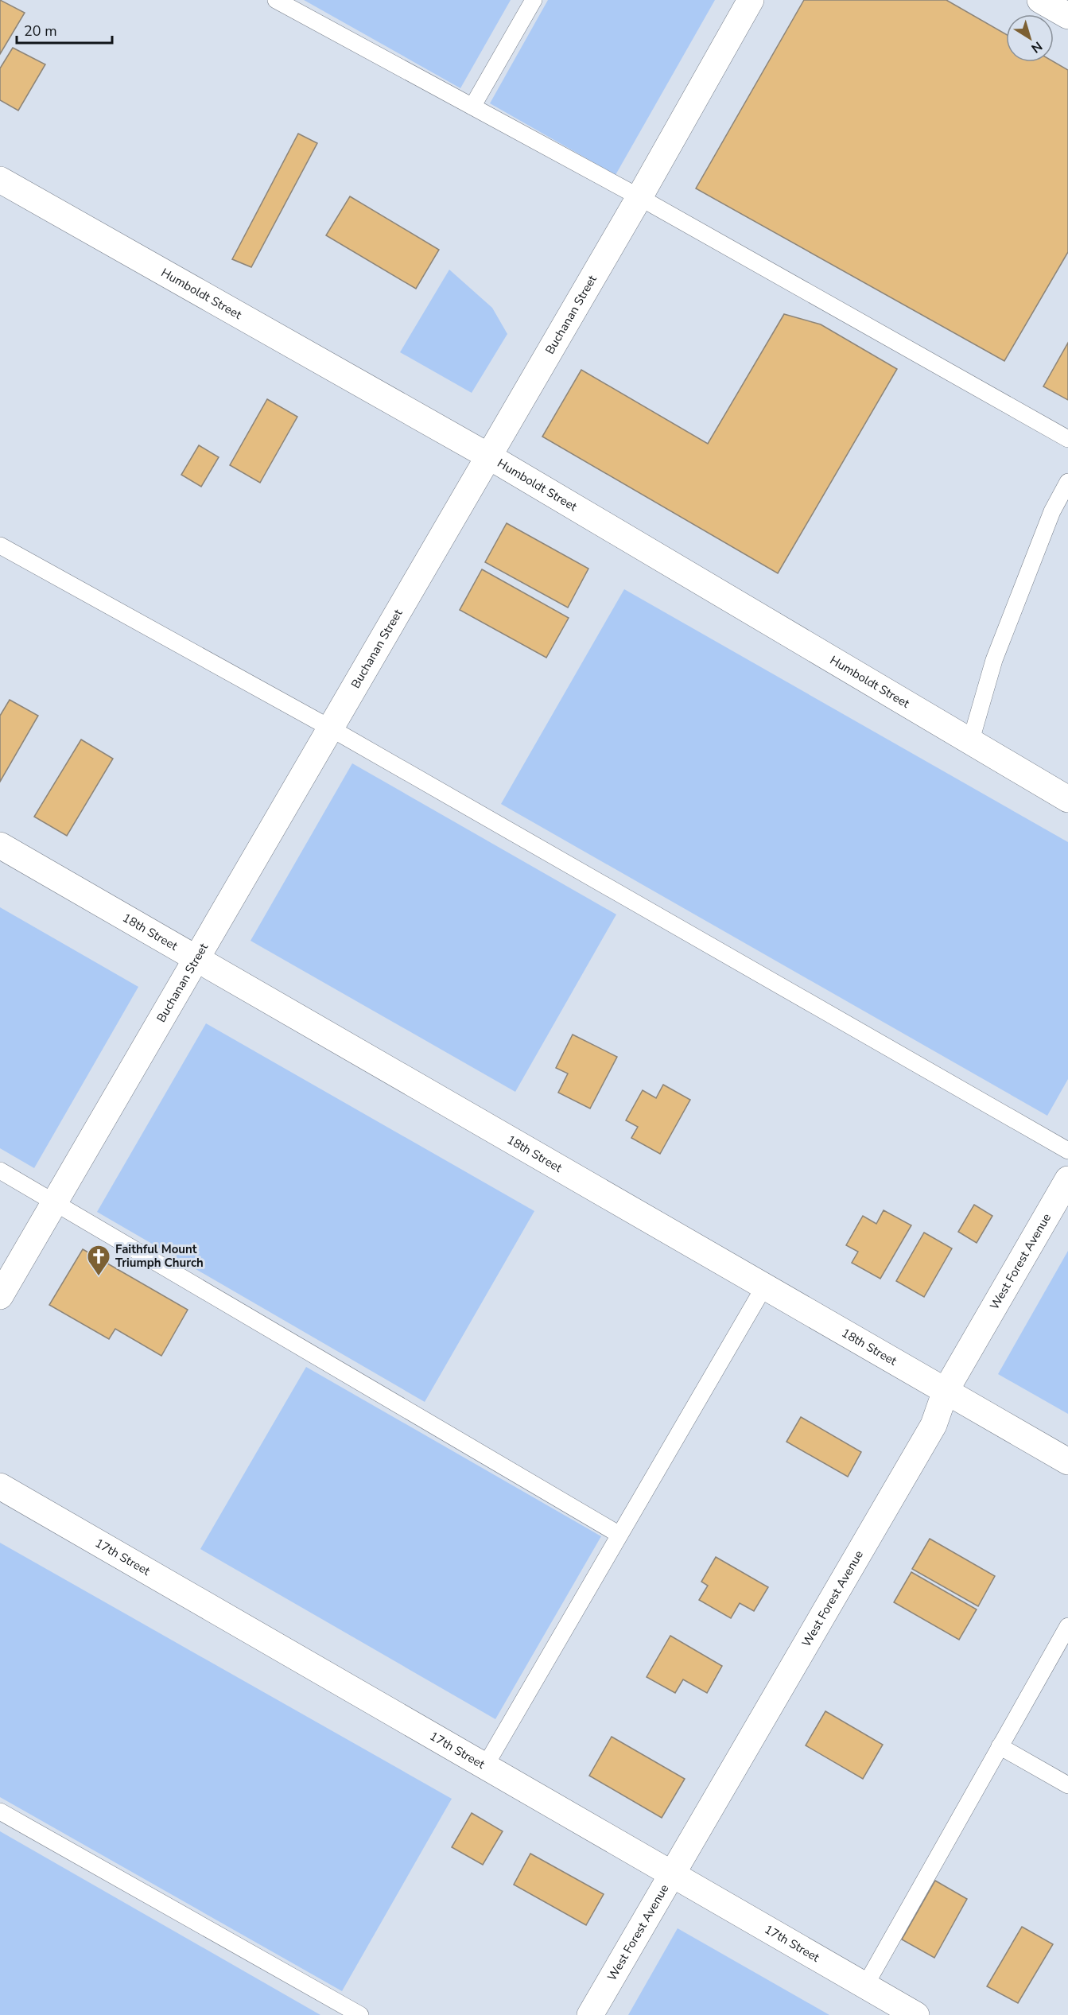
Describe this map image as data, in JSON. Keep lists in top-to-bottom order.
{
  "streets": {
    "street": [
      "Humboldt Street",
      "Buchanan Street",
      "18th Street",
      "West Forest Avenue",
      "17th Street"
    ]
  },
  "crossings": [
    ["Humboldt Street", "Buchanan Street"],
    ["Buchanan Street", "18th Street"],
    ["18th Street", "West Forest Avenue"],
    ["West Forest Avenue", "17th Street"]
  ],
  "places": {
    "church": ["Faithful Mount Triumph Church"]
  },
  "scale_bar": "20 m",
  "north": "bottom right"
}
